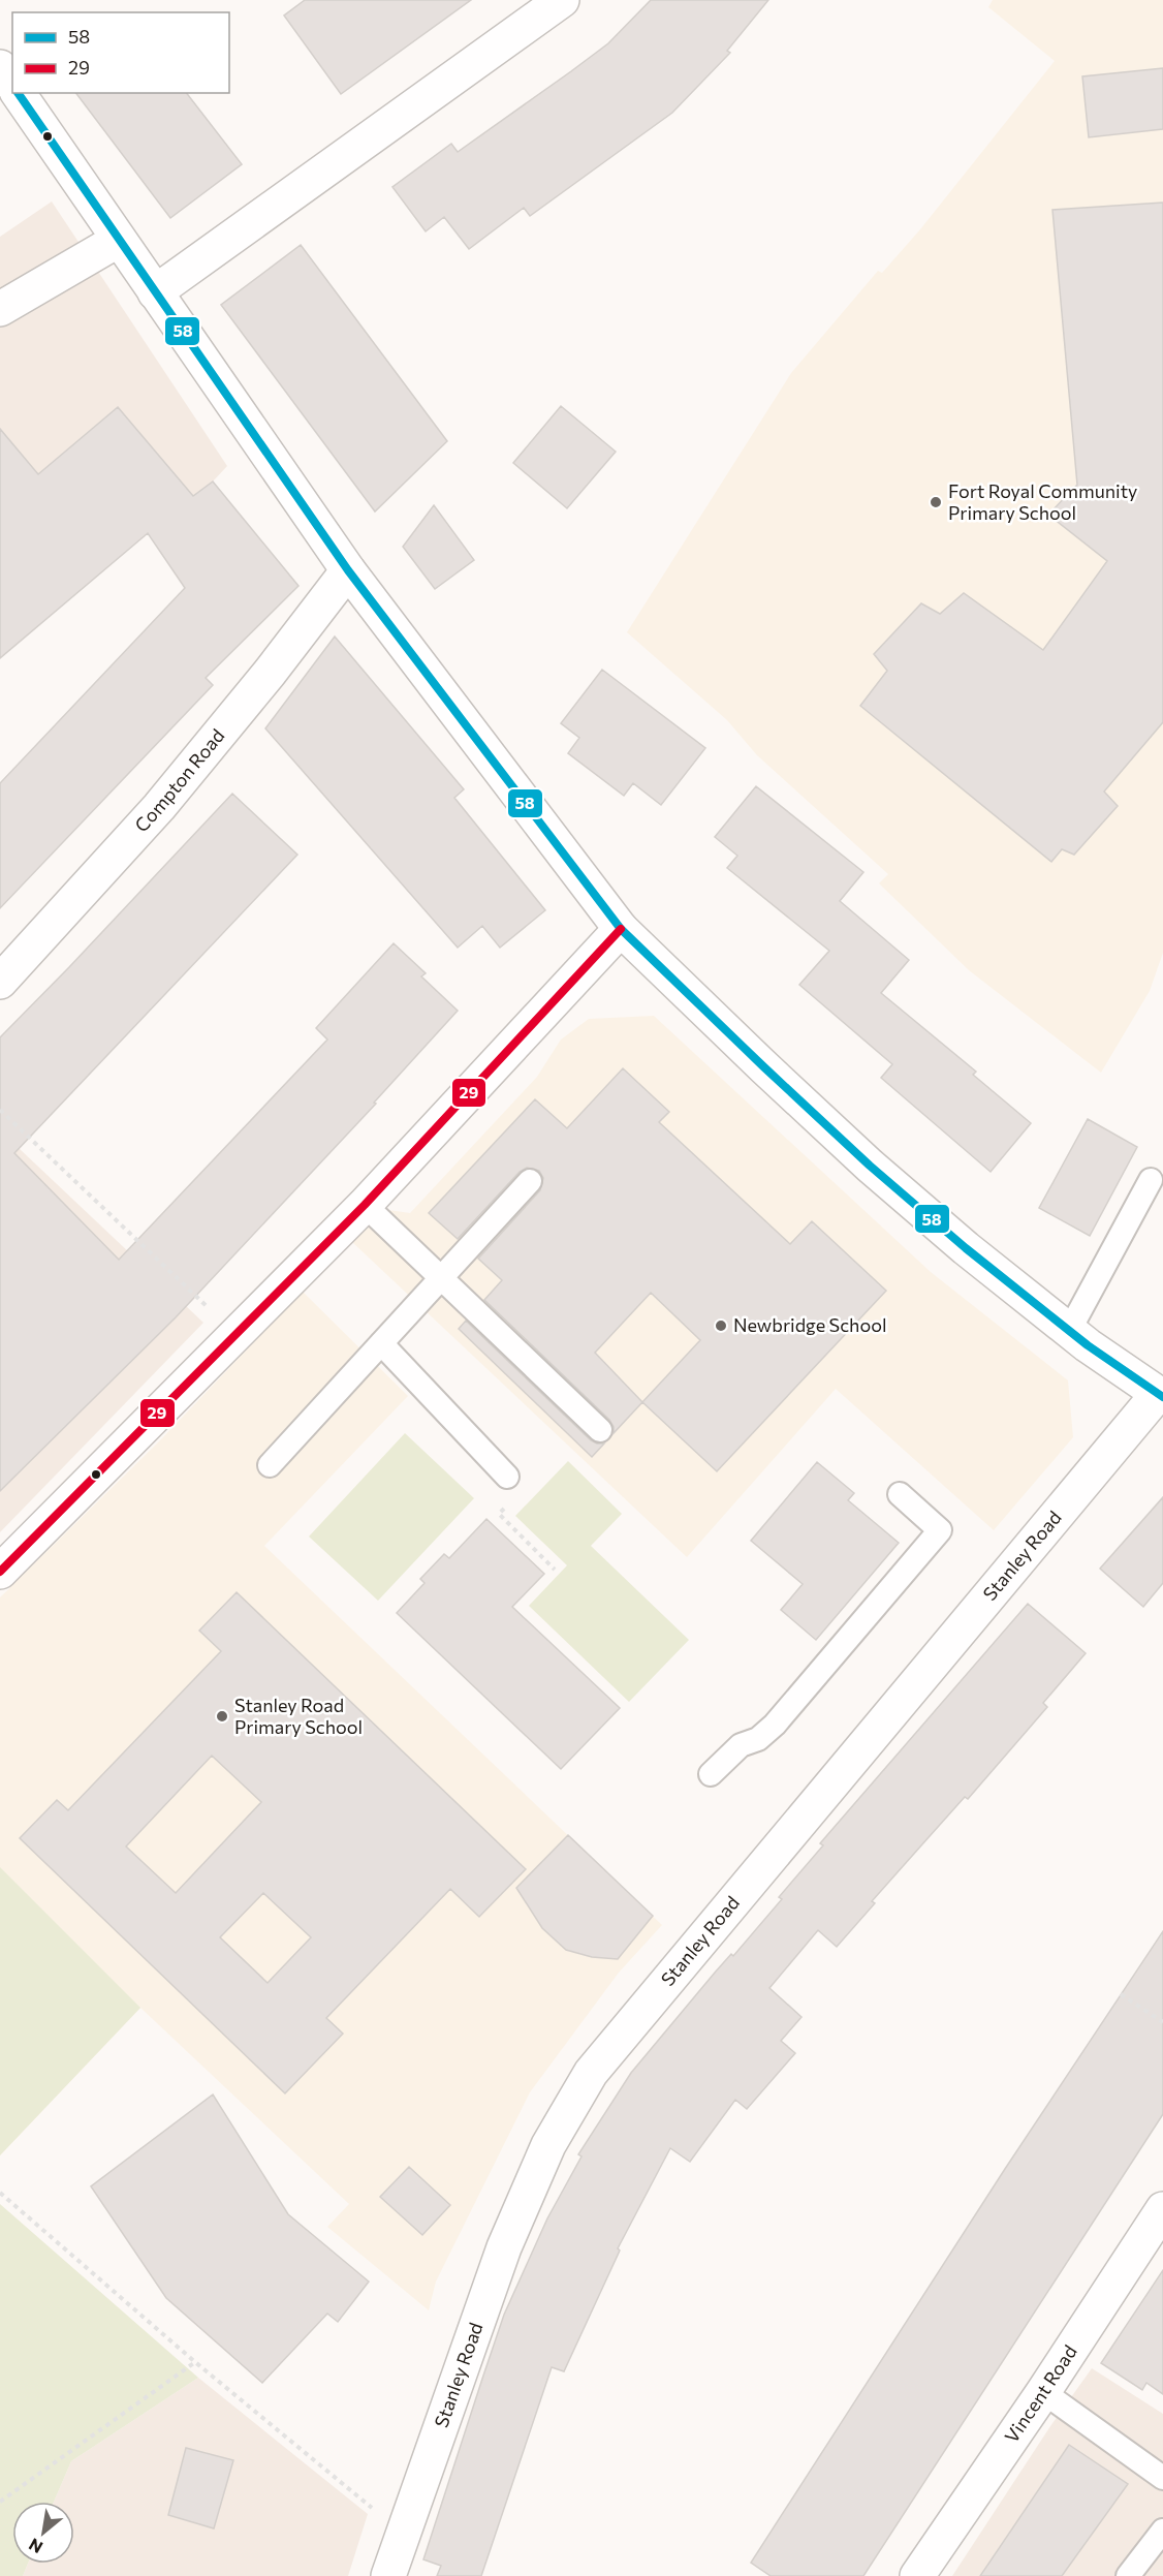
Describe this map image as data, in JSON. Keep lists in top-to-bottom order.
{
  "streets": {
    "street": ["Compton Road", "Stanley Road", "Vincent Road"]
  },
  "places": ["Fort Royal Community Primary School", "Newbridge School", "Stanley Road Primary School"],
  "lines": ["transit line 58", "transit line 29"],
  "legend": ["58", "29"],
  "north": "bottom left"
}
